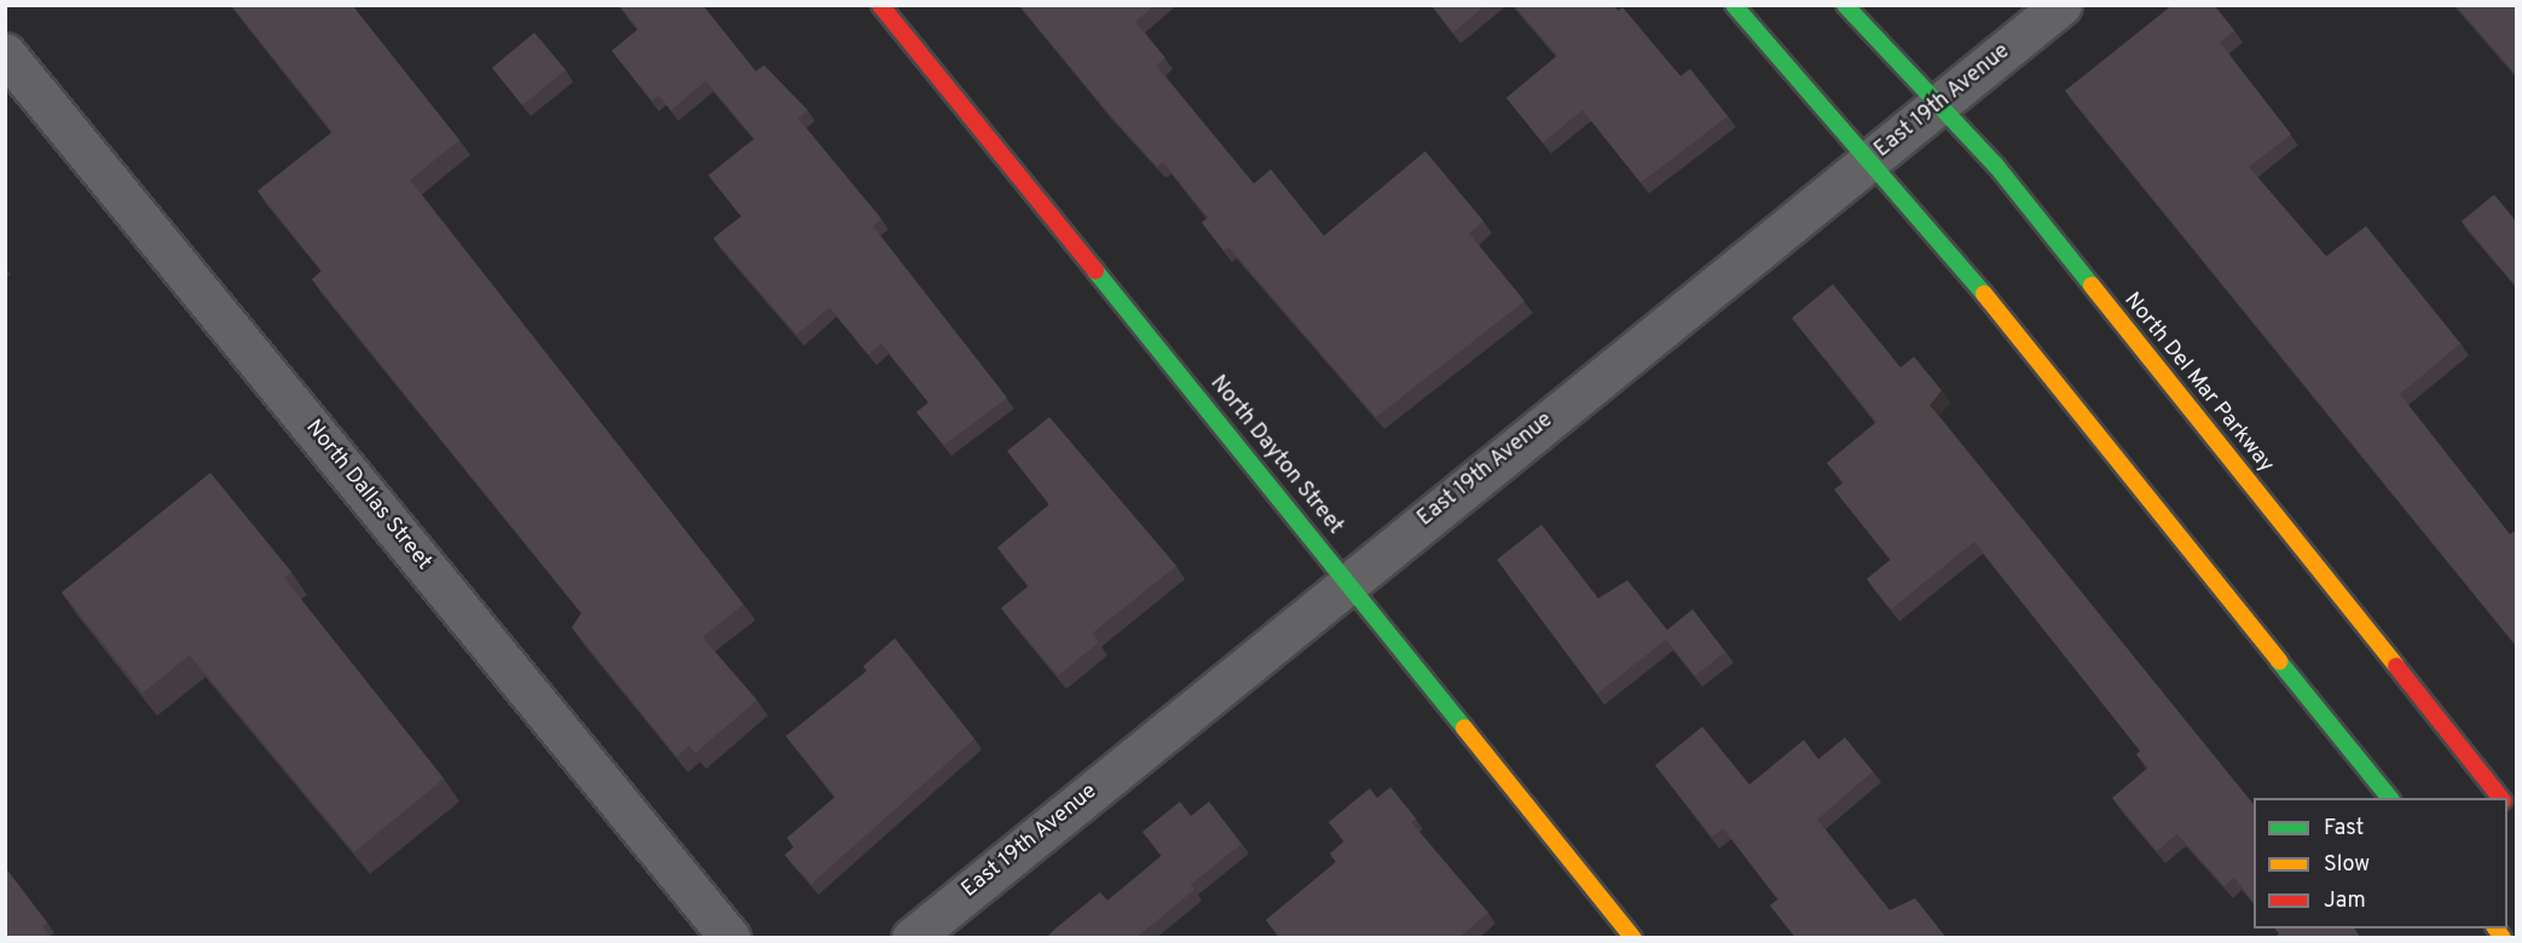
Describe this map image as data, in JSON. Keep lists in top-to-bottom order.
{
  "streets": {
    "street": [
      "East 19th Avenue",
      "North Del Mar Parkway",
      "North Dayton Street",
      "North Dallas Street"
    ]
  },
  "crossings": [
    ["East 19th Avenue", "North Del Mar Parkway"],
    ["East 19th Avenue", "North Dayton Street"]
  ],
  "legend": ["Fast", "Slow", "Jam"]
}
